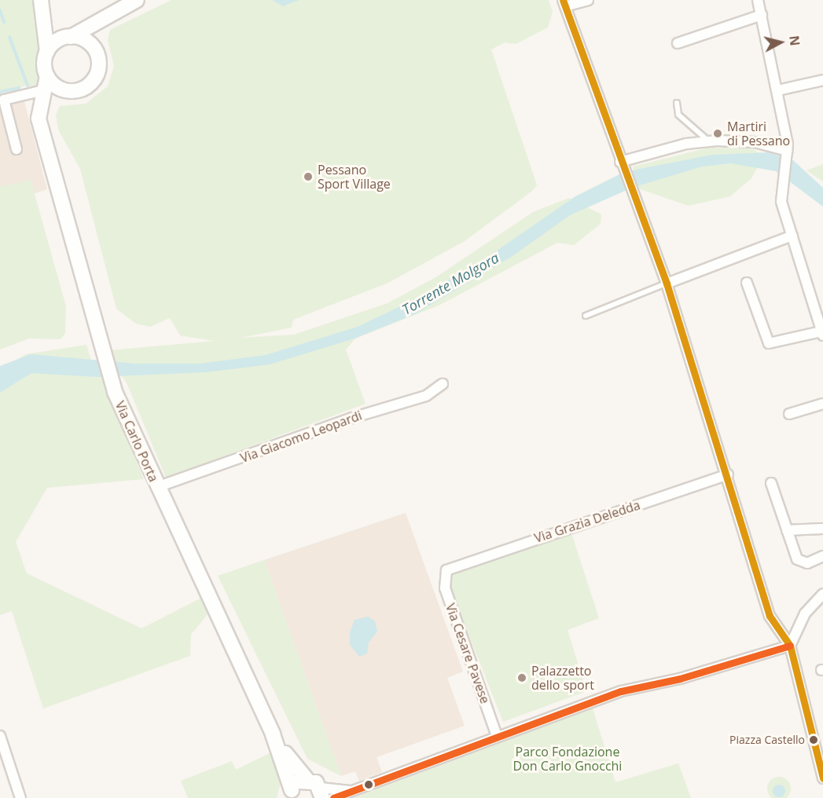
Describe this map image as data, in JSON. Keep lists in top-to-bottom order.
{
  "streets": {
    "street": [
      "Via Giacomo Leopardi",
      "Via Carlo Porta",
      "Via Grazia Deledda",
      "Via Cesare Pavese"
    ]
  },
  "crossings": [
    ["Via Giacomo Leopardi", "Via Carlo Porta"],
    ["Via Grazia Deledda", "Via Cesare Pavese"]
  ],
  "water": ["Torrente Molgora"],
  "parks": ["Parco Fondazione Don Carlo Gnocchi"],
  "places": [
    "Martiri di Pessano",
    "Pessano Sport Village",
    "Palazzetto dello sport",
    "Piazza Castello"
  ],
  "north": "right"
}
